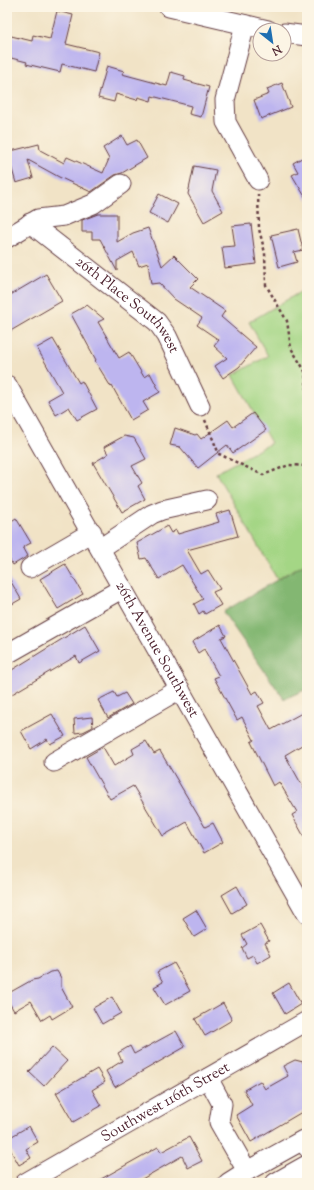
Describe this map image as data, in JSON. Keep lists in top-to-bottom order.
{
  "streets": {
    "street": ["26th Place Southwest", "26th Avenue Southwest", "Southwest 116th Street"]
  },
  "north": "bottom right"
}
